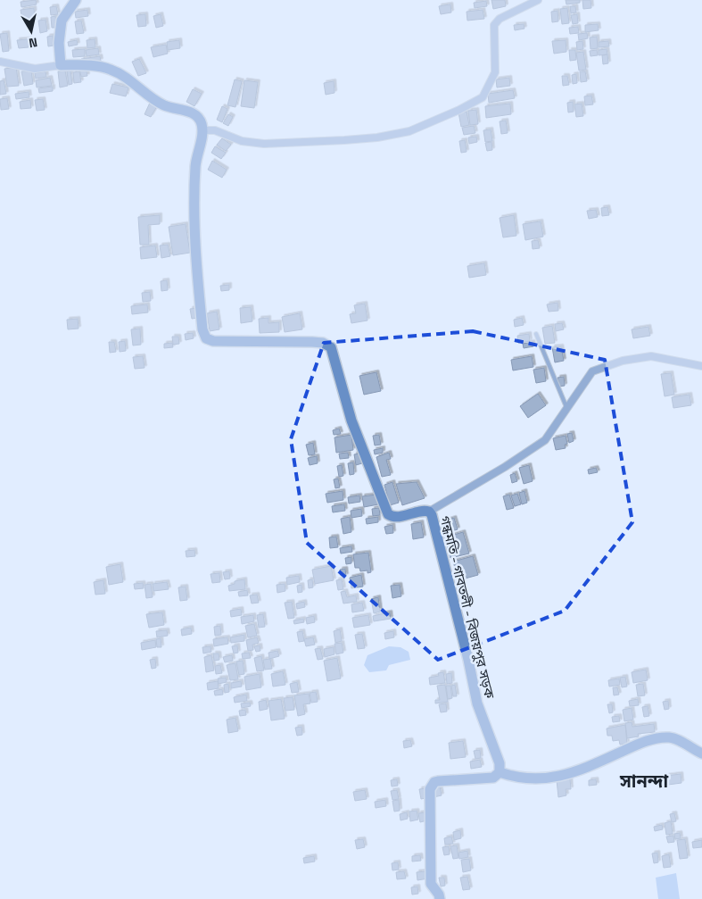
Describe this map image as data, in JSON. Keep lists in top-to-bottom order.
{
  "streets": {
    "main road": ["গন্ধমতি - গাবতলী - বিজয়পুর সড়ক"]
  },
  "districts": ["সানন্দা"],
  "north": "bottom"
}
